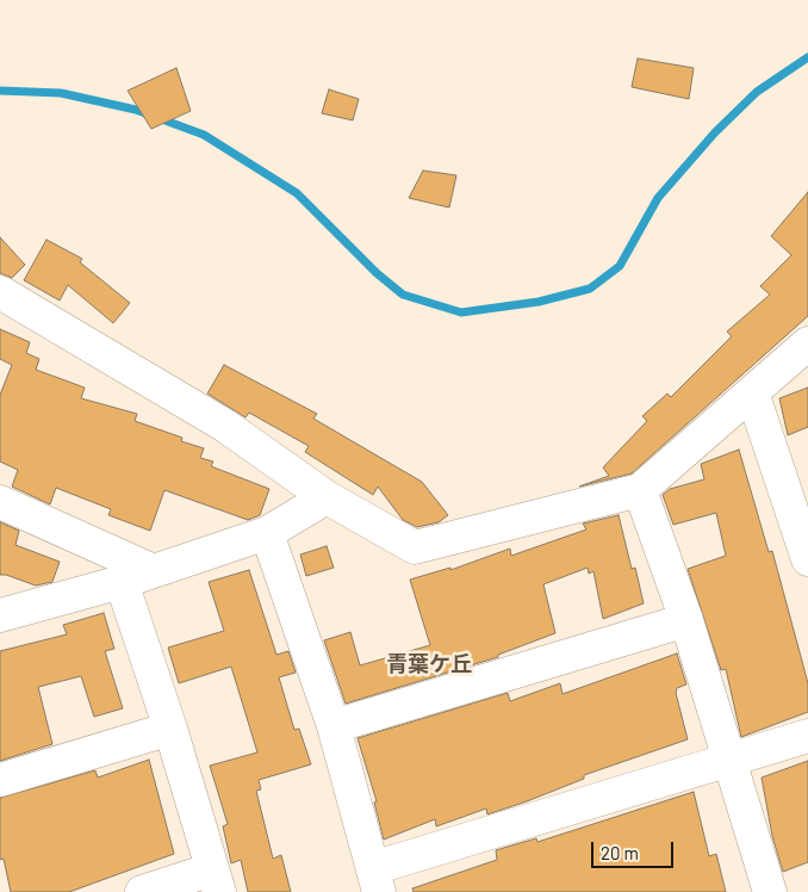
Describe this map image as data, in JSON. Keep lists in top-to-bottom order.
{
  "districts": ["青葉ケ丘"],
  "scale_bar": "20 m"
}
